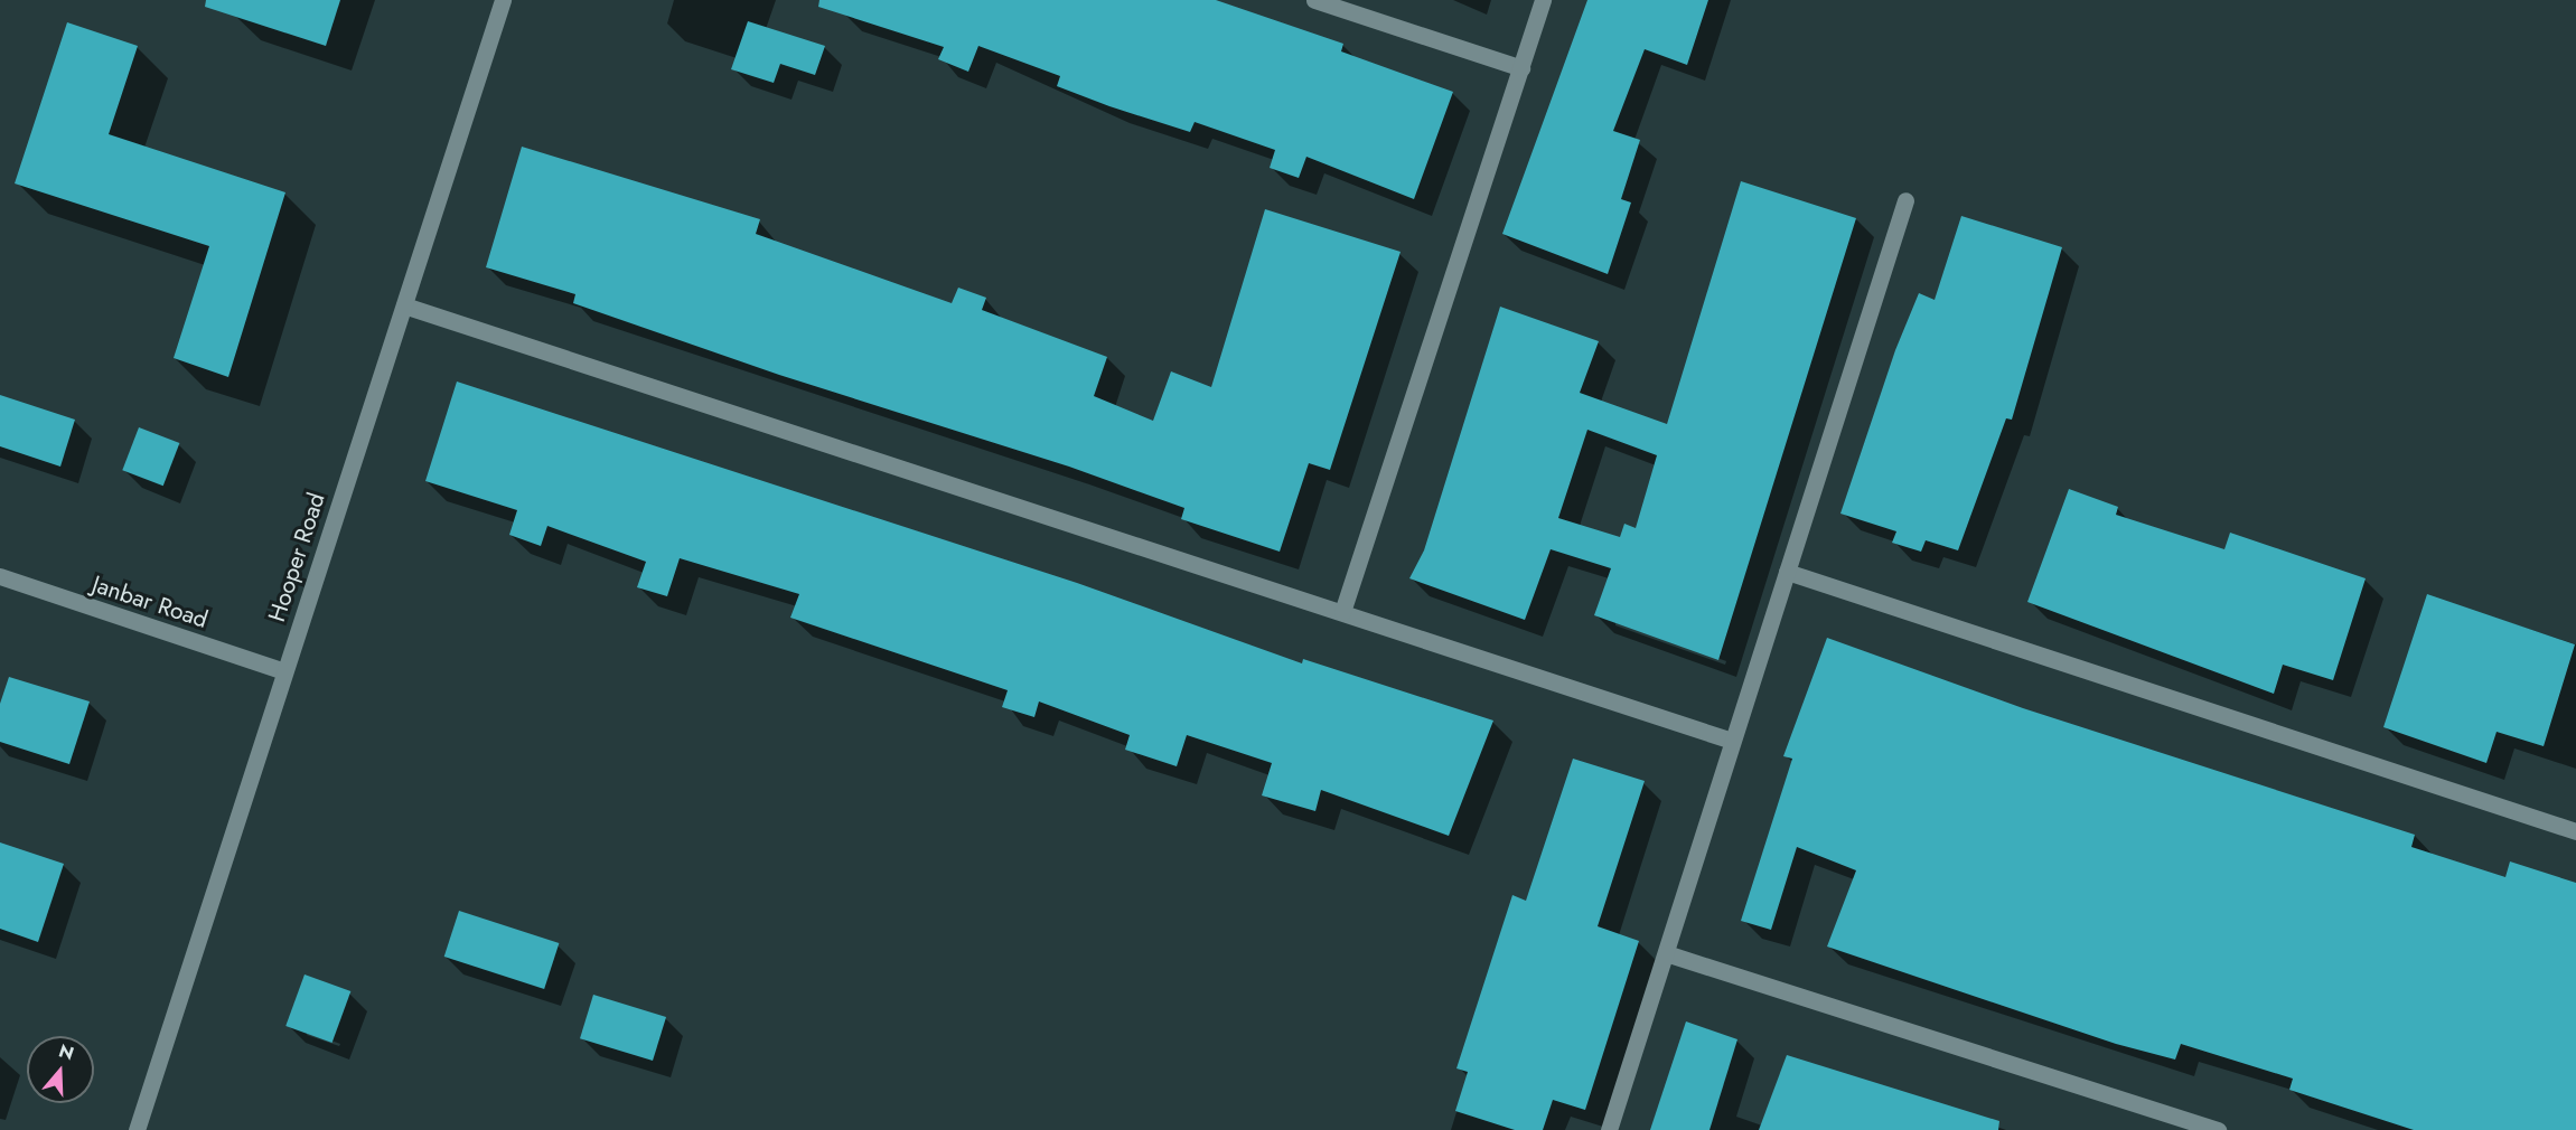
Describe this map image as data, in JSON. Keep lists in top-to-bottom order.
{
  "streets": {
    "street": ["Hooper Road", "Janbar Road"]
  },
  "crossings": [
    ["Hooper Road", "Janbar Road"]
  ],
  "north": "top"
}
